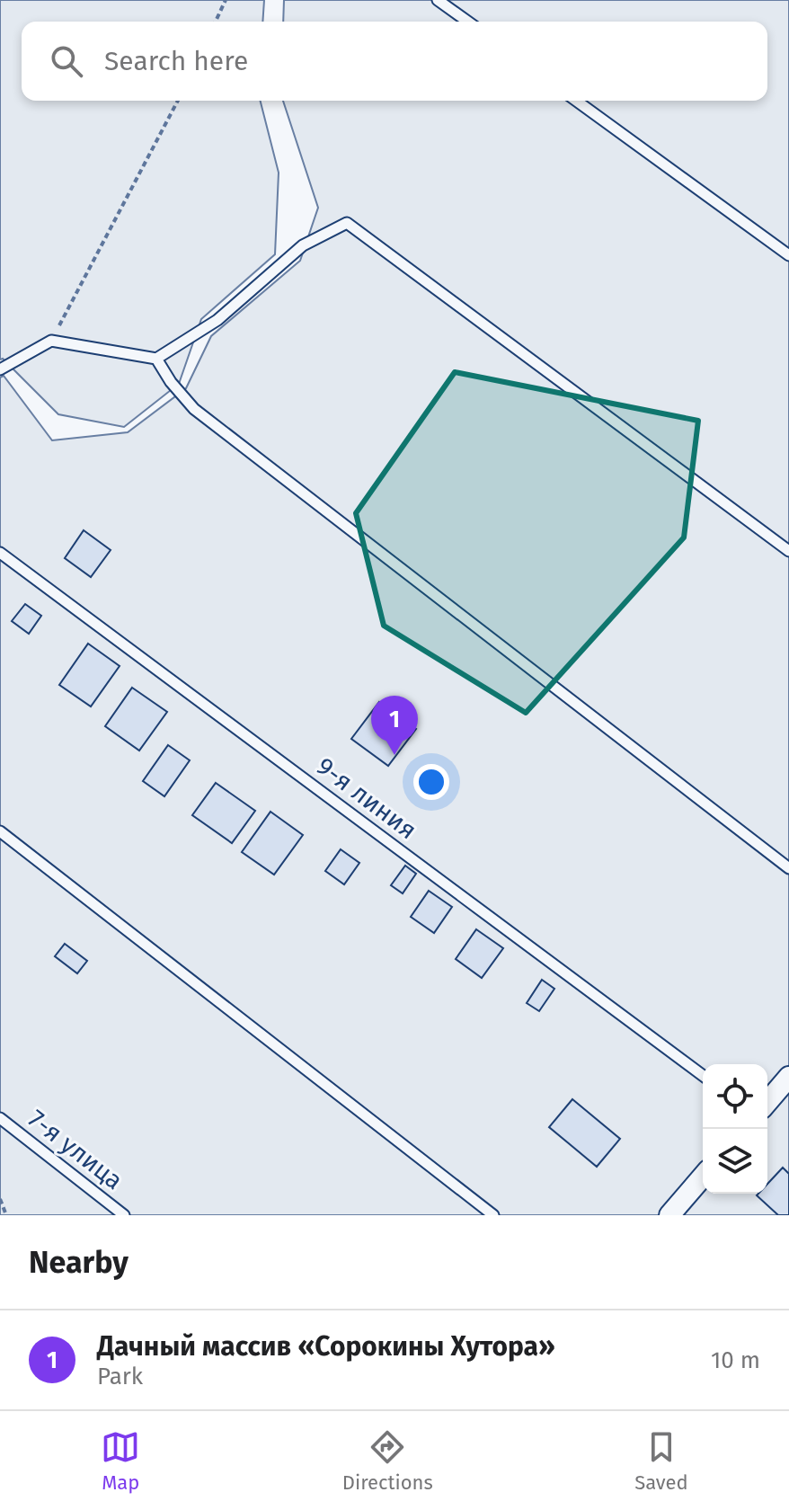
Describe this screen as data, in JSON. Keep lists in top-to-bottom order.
{
  "streets": {
    "lane": ["9-я линия", "7-я улица"]
  },
  "page": {
    "search": "Search here",
    "pins": "1",
    "heading": "Nearby",
    "list": [
      {
        "mark": "1",
        "name": "Дачный массив «Сорокины Хутора»",
        "note": "Park",
        "value": "10 m"
      }
    ],
    "nav": ["Map", "Directions", "Saved"]
  }
}
